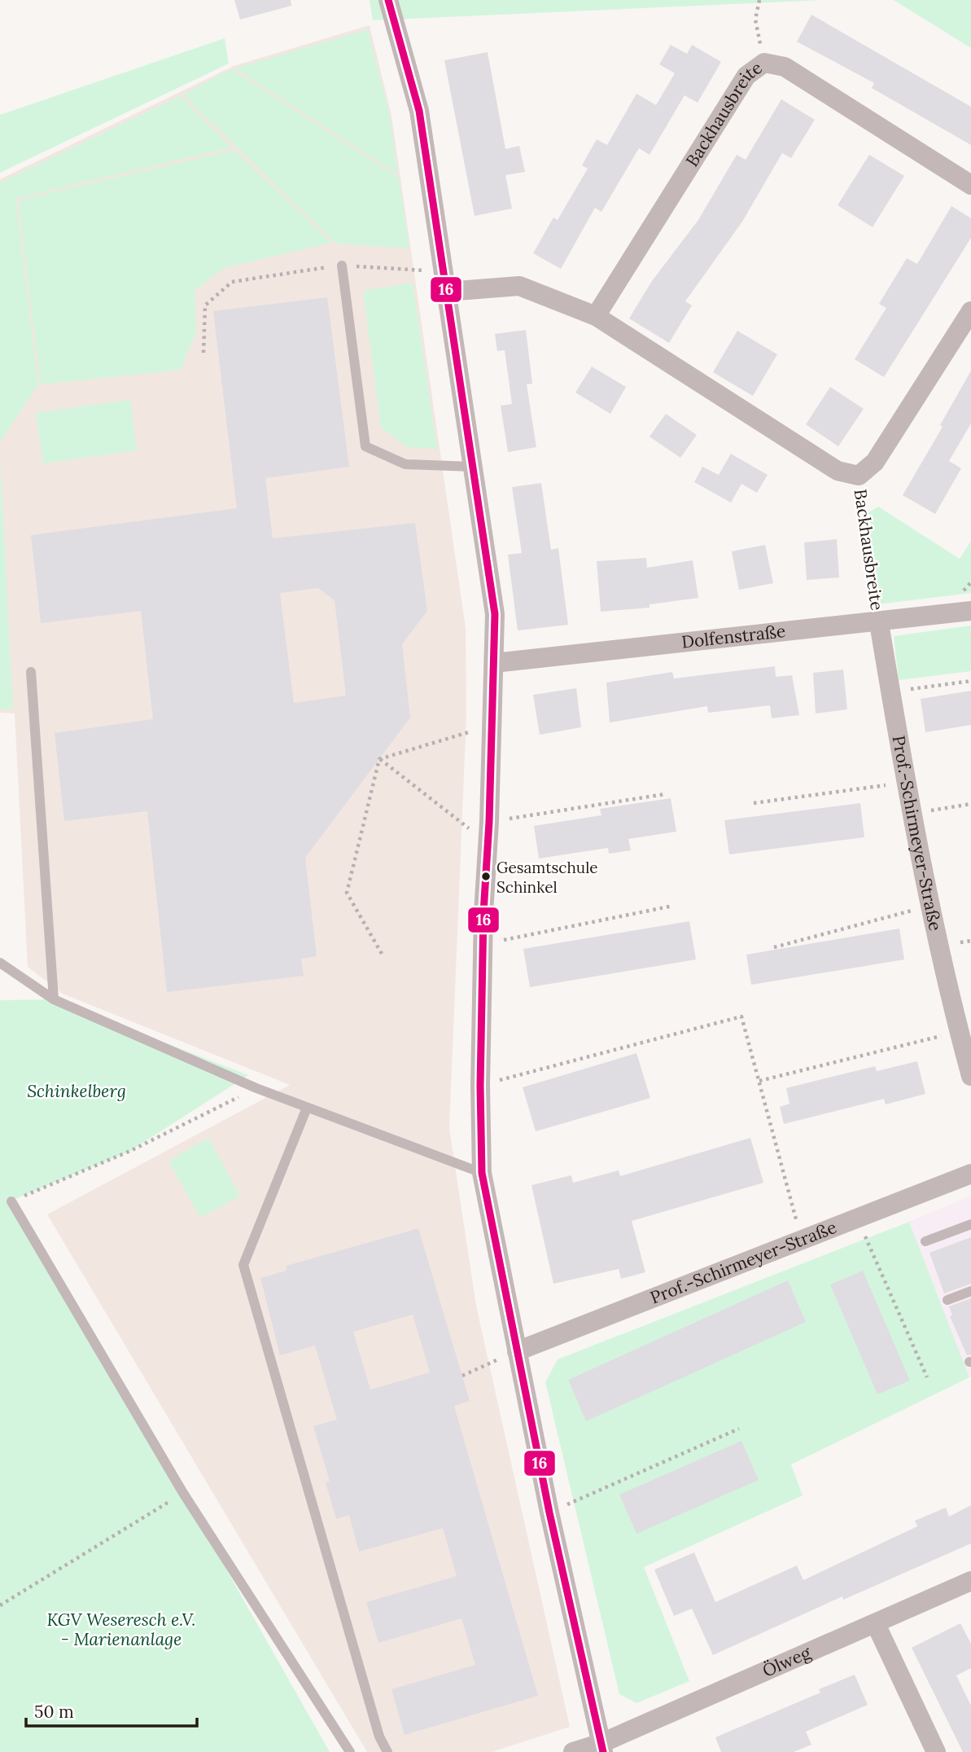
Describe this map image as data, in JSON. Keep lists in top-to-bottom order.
{
  "streets": {
    "street": [
      "Backhausbreite",
      "Dolfenstraße",
      "Prof.-Schirmeyer-Straße",
      "Ölweg"
    ]
  },
  "crossings": [
    ["Backhausbreite", "Dolfenstraße"],
    ["Backhausbreite", "Prof.-Schirmeyer-Straße"],
    ["Dolfenstraße", "Prof.-Schirmeyer-Straße"]
  ],
  "parks": ["Schinkelberg", "KGV Weseresch e.V. - Marienanlage"],
  "places": ["Gesamtschule Schinkel"],
  "lines": ["transit line 16"],
  "scale_bar": "50 m"
}
